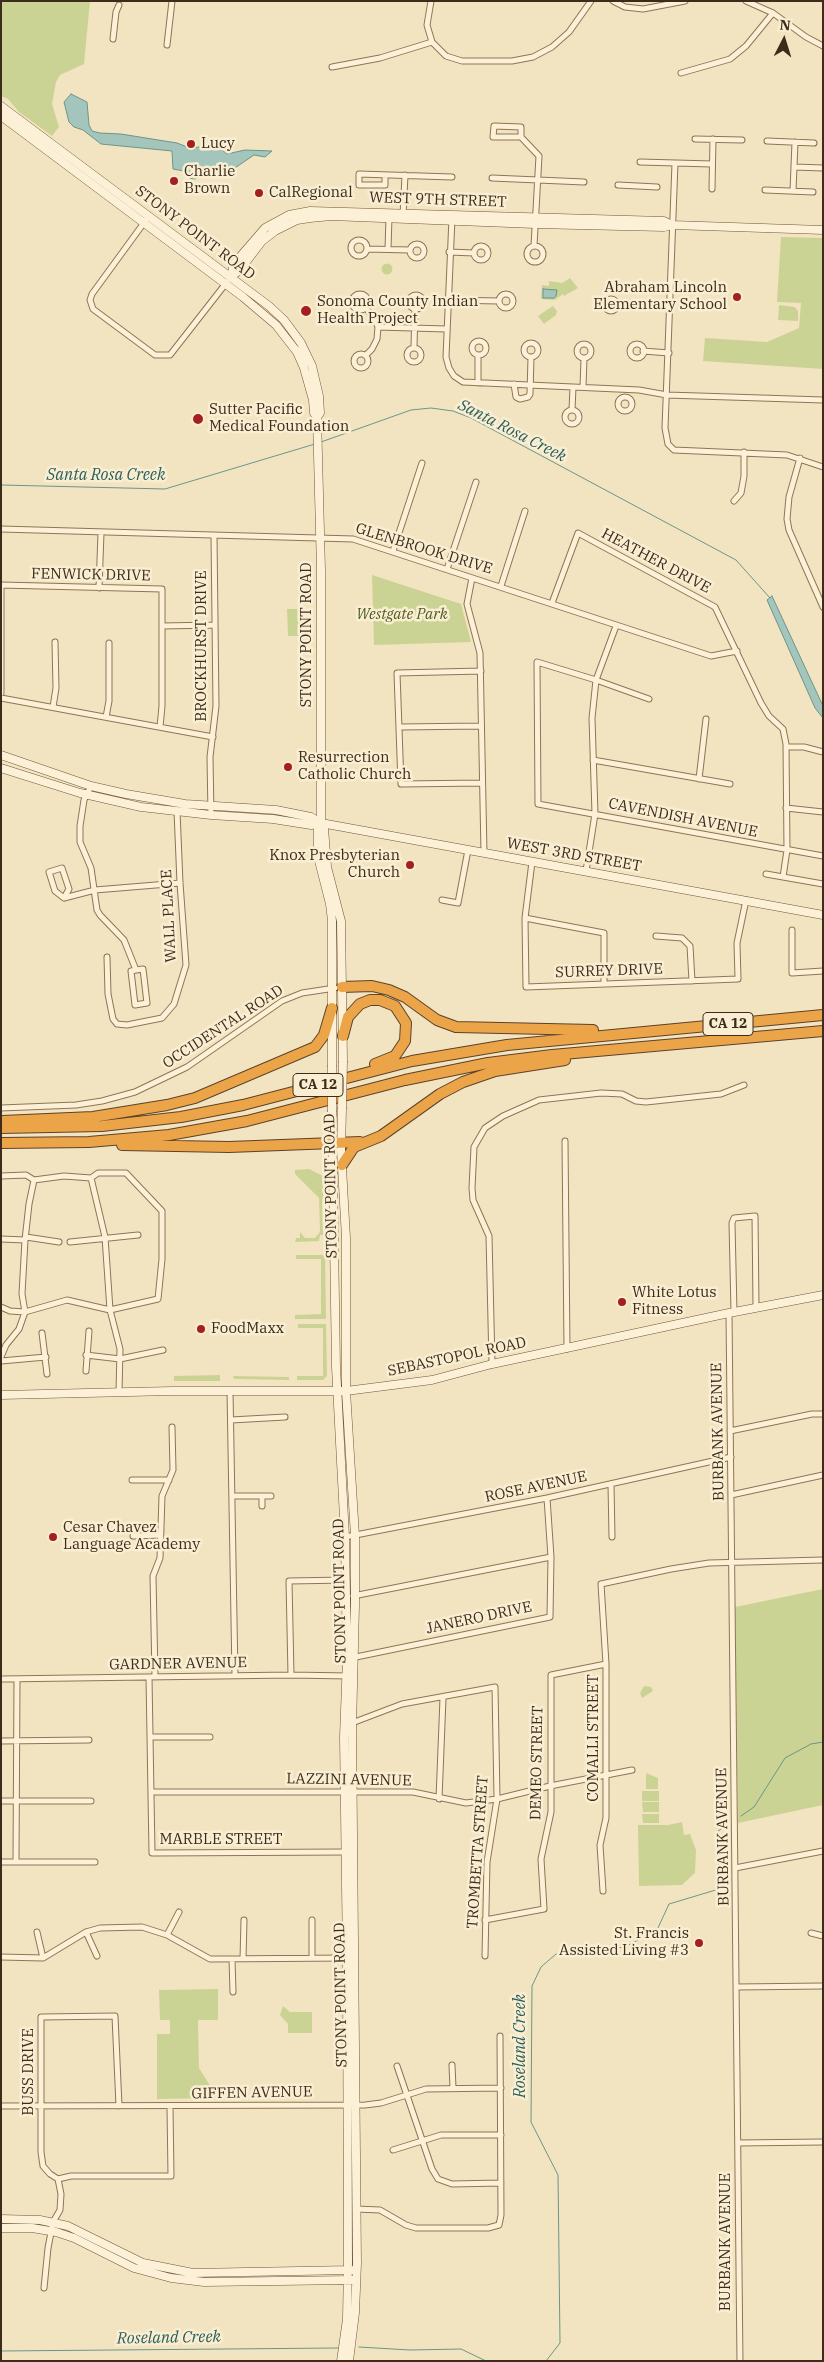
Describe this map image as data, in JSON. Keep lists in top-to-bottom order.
{
  "streets": {
    "highway": ["CA 12"],
    "main road": [
      "WEST 9TH STREET",
      "STONY POINT ROAD",
      "WEST 3RD STREET",
      "SEBASTOPOL ROAD"
    ],
    "street": [
      "GLENBROOK DRIVE",
      "HEATHER DRIVE",
      "FENWICK DRIVE",
      "BROCKHURST DRIVE",
      "CAVENDISH AVENUE",
      "WALL PLACE",
      "SURREY DRIVE",
      "OCCIDENTAL ROAD",
      "BURBANK AVENUE",
      "ROSE AVENUE",
      "JANERO DRIVE",
      "GARDNER AVENUE",
      "COMALLI STREET",
      "DEMEO STREET",
      "LAZZINI AVENUE",
      "MARBLE STREET",
      "TROMBETTA STREET",
      "BUSS DRIVE",
      "GIFFEN AVENUE"
    ]
  },
  "crossings": [
    ["WEST 9TH STREET", "STONY POINT ROAD"],
    ["STONY POINT ROAD", "GLENBROOK DRIVE"],
    ["STONY POINT ROAD", "WEST 3RD STREET"],
    ["STONY POINT ROAD", "OCCIDENTAL ROAD"],
    ["STONY POINT ROAD", "SEBASTOPOL ROAD"],
    ["STONY POINT ROAD", "ROSE AVENUE"],
    ["STONY POINT ROAD", "JANERO DRIVE"],
    ["STONY POINT ROAD", "GARDNER AVENUE"],
    ["STONY POINT ROAD", "LAZZINI AVENUE"],
    ["STONY POINT ROAD", "MARBLE STREET"],
    ["STONY POINT ROAD", "TROMBETTA STREET"],
    ["STONY POINT ROAD", "GIFFEN AVENUE"],
    ["GLENBROOK DRIVE", "HEATHER DRIVE"],
    ["GLENBROOK DRIVE", "BROCKHURST DRIVE"],
    ["HEATHER DRIVE", "CAVENDISH AVENUE"],
    ["BROCKHURST DRIVE", "WEST 3RD STREET"],
    ["WEST 3RD STREET", "WALL PLACE"],
    ["WEST 3RD STREET", "SURREY DRIVE"],
    ["SEBASTOPOL ROAD", "BURBANK AVENUE"],
    ["BURBANK AVENUE", "ROSE AVENUE"],
    ["BURBANK AVENUE", "COMALLI STREET"],
    ["ROSE AVENUE", "JANERO DRIVE"],
    ["GARDNER AVENUE", "MARBLE STREET"],
    ["COMALLI STREET", "DEMEO STREET"],
    ["COMALLI STREET", "LAZZINI AVENUE"],
    ["DEMEO STREET", "LAZZINI AVENUE"],
    ["DEMEO STREET", "TROMBETTA STREET"],
    ["LAZZINI AVENUE", "MARBLE STREET"],
    ["LAZZINI AVENUE", "TROMBETTA STREET"],
    ["BUSS DRIVE", "GIFFEN AVENUE"]
  ],
  "water": ["Santa Rosa Creek", "Roseland Creek"],
  "parks": ["Westgate Park"],
  "places": [
    "Lucy",
    "Charlie Brown",
    "CalRegional",
    "Abraham Lincoln Elementary School",
    "Sonoma County Indian Health Project",
    "Sutter Pacific Medical Foundation",
    "Resurrection Catholic Church",
    "Knox Presbyterian Church",
    "White Lotus Fitness",
    "FoodMaxx",
    "Cesar Chavez Language Academy",
    "St. Francis Assisted Living #3"
  ],
  "north": "top"
}
